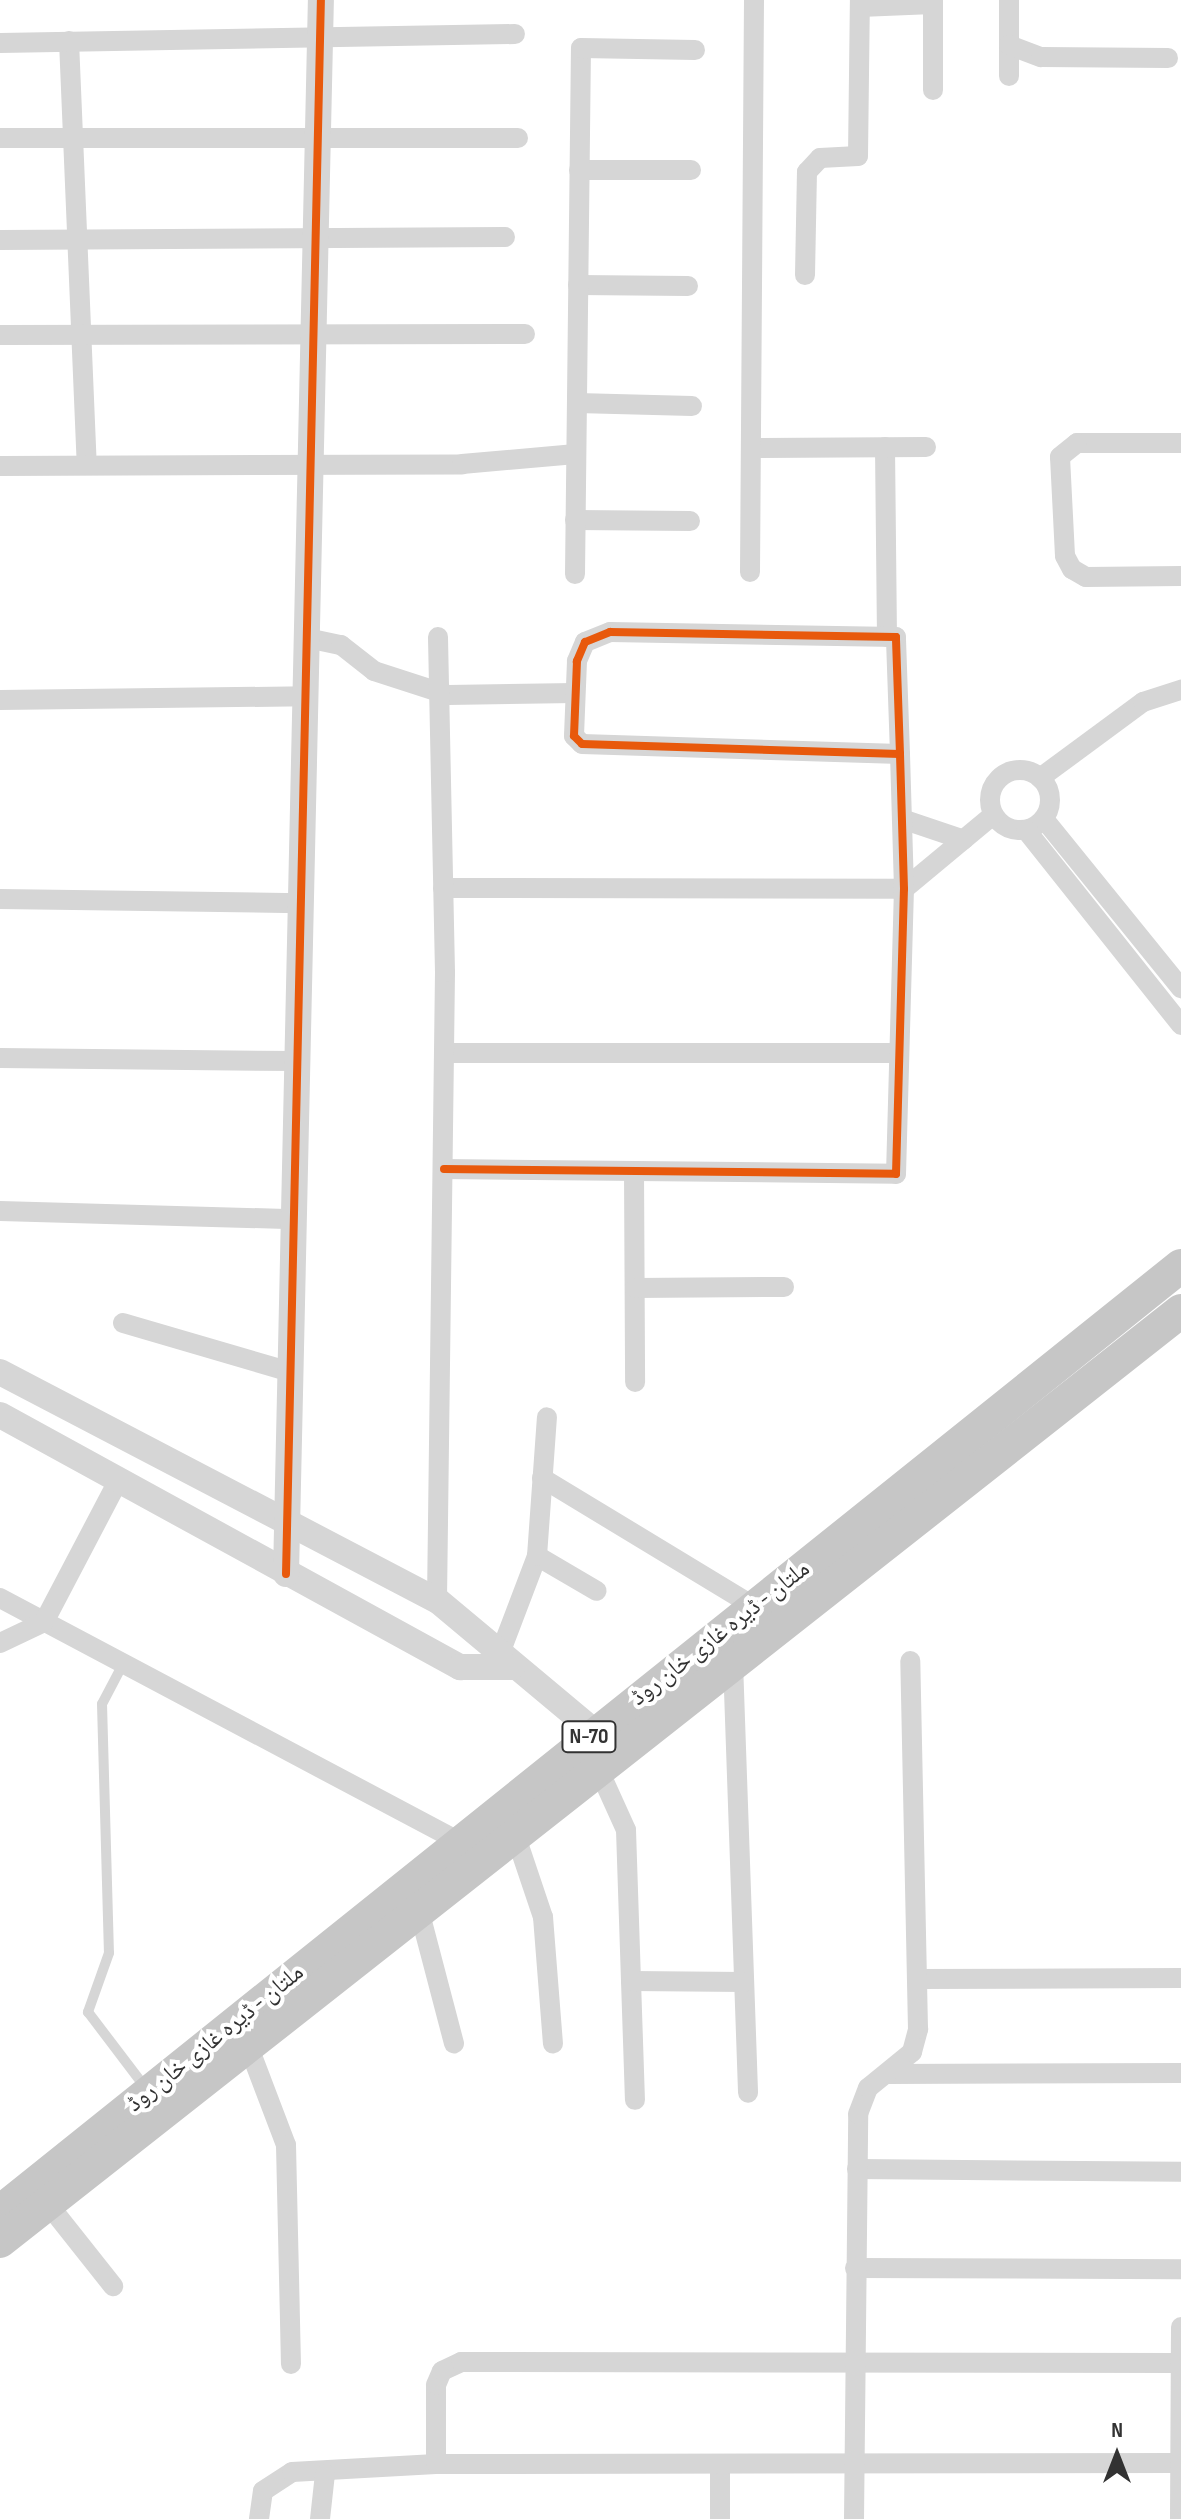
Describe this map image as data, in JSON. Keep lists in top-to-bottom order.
{
  "streets": {
    "highway": ["ملتان - ڈیرہ غازی خان روڈ", "N-70"]
  },
  "north": "top"
}
